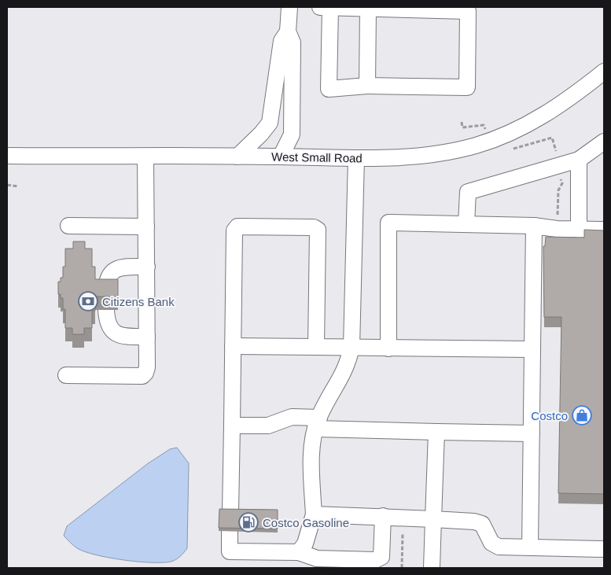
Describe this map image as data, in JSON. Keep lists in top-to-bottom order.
{
  "streets": {
    "street": ["West Small Road"]
  },
  "places": {
    "bank": ["Citizens Bank"],
    "shop": ["Costco"],
    "fuel station": ["Costco Gasoline"]
  }
}
